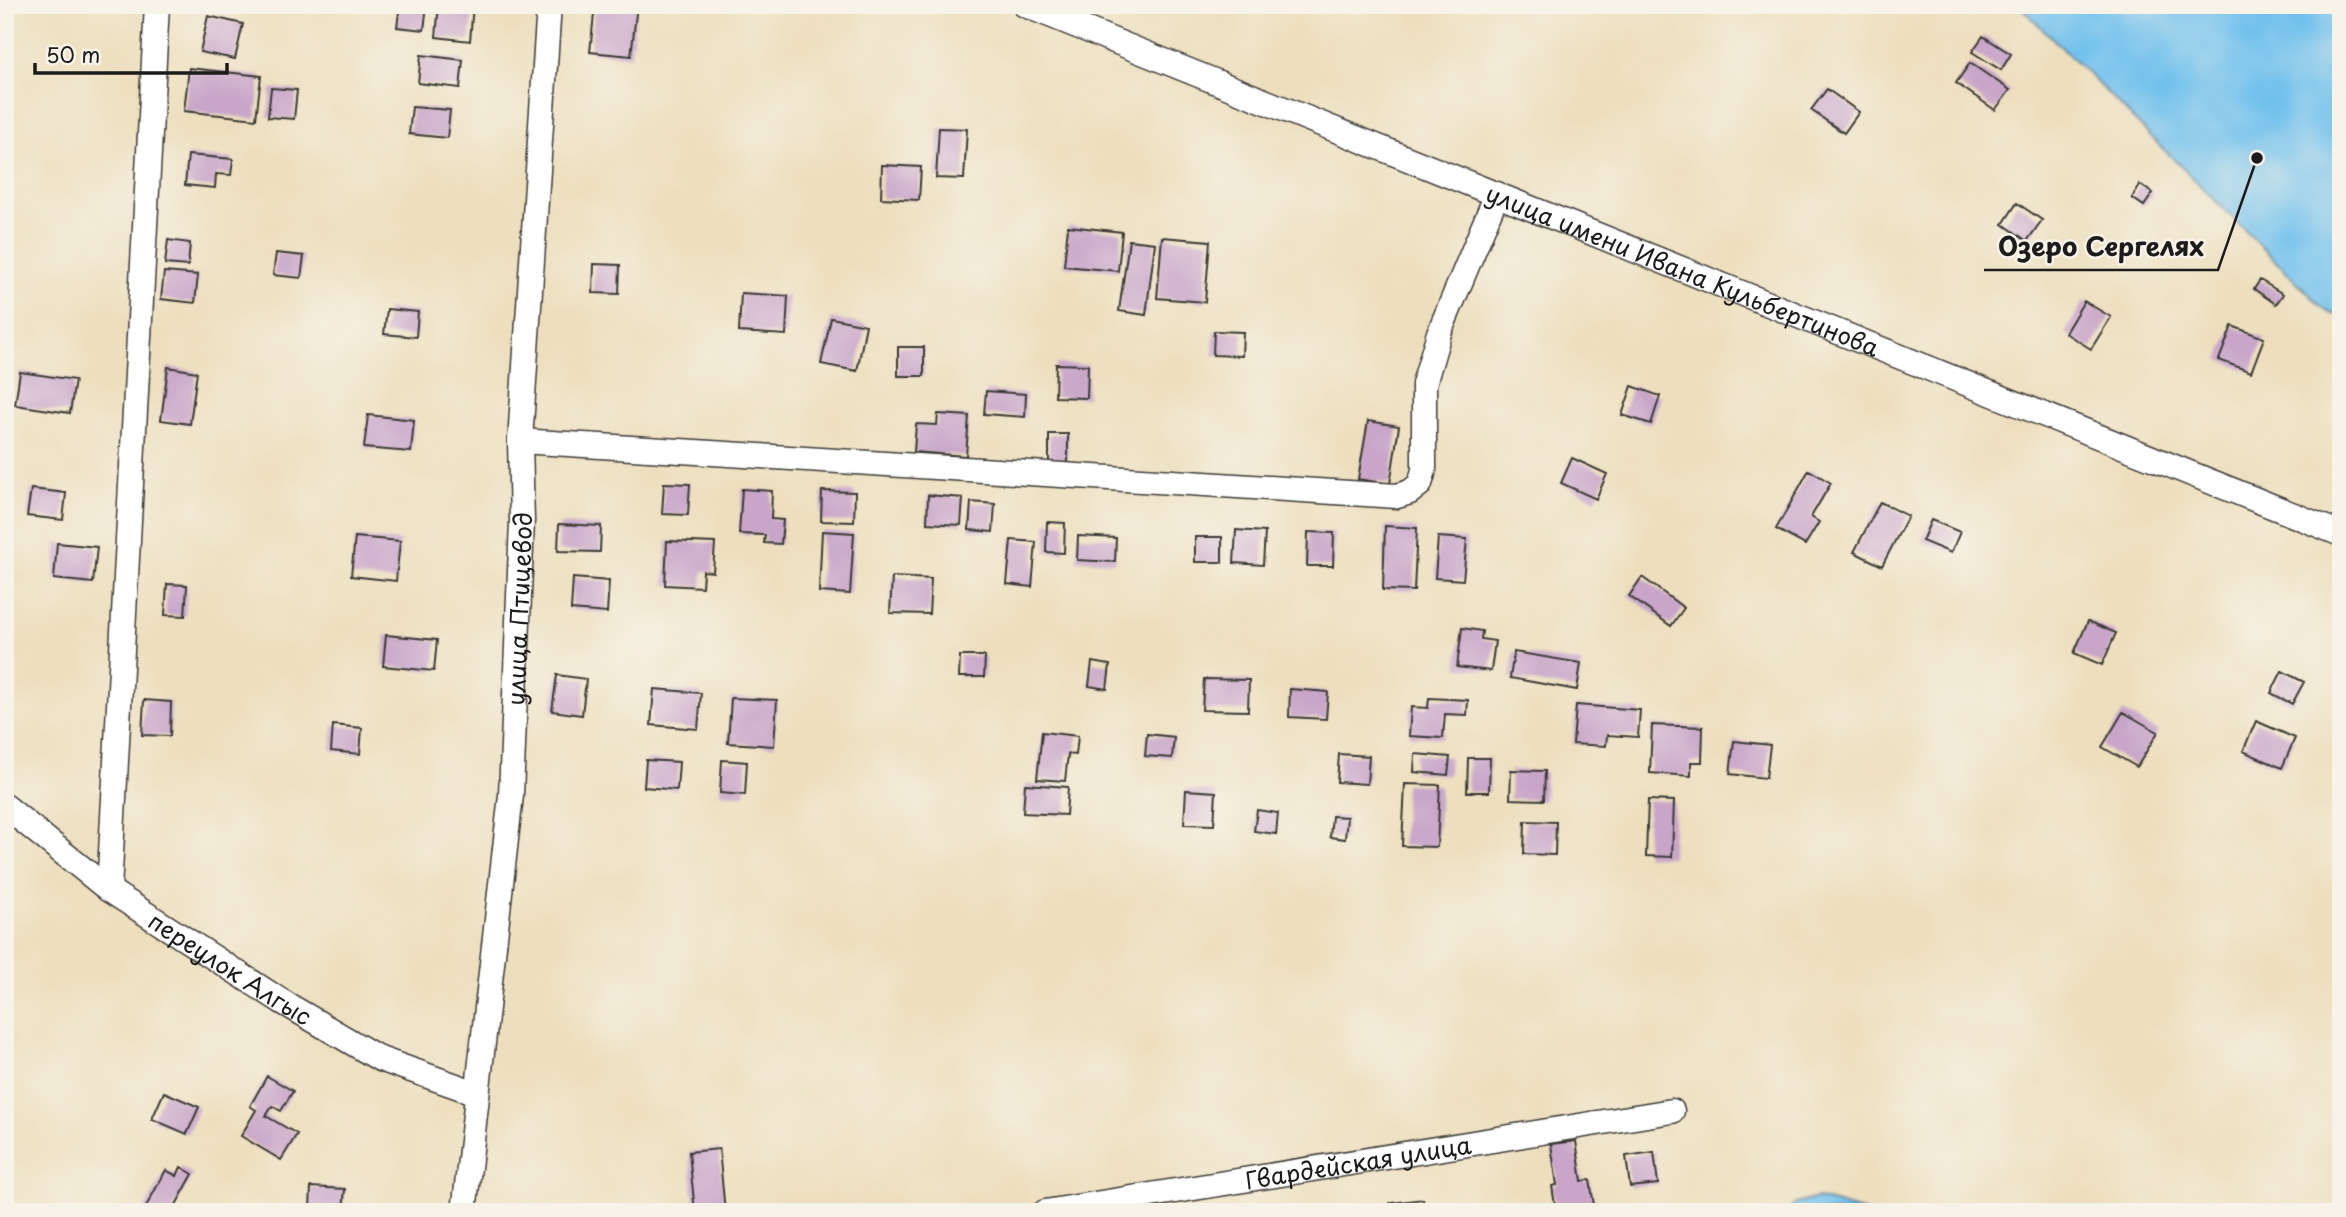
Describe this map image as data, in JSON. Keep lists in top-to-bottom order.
{
  "streets": {
    "street": [
      "улица имени Ивана Кульбертинова",
      "улица Птицевод",
      "переулок Алгыс",
      "Гвардейская улица"
    ]
  },
  "crossings": [
    ["улица Птицевод", "переулок Алгыс"]
  ],
  "places": ["Озеро Сергелях"],
  "scale_bar": "50 m"
}
